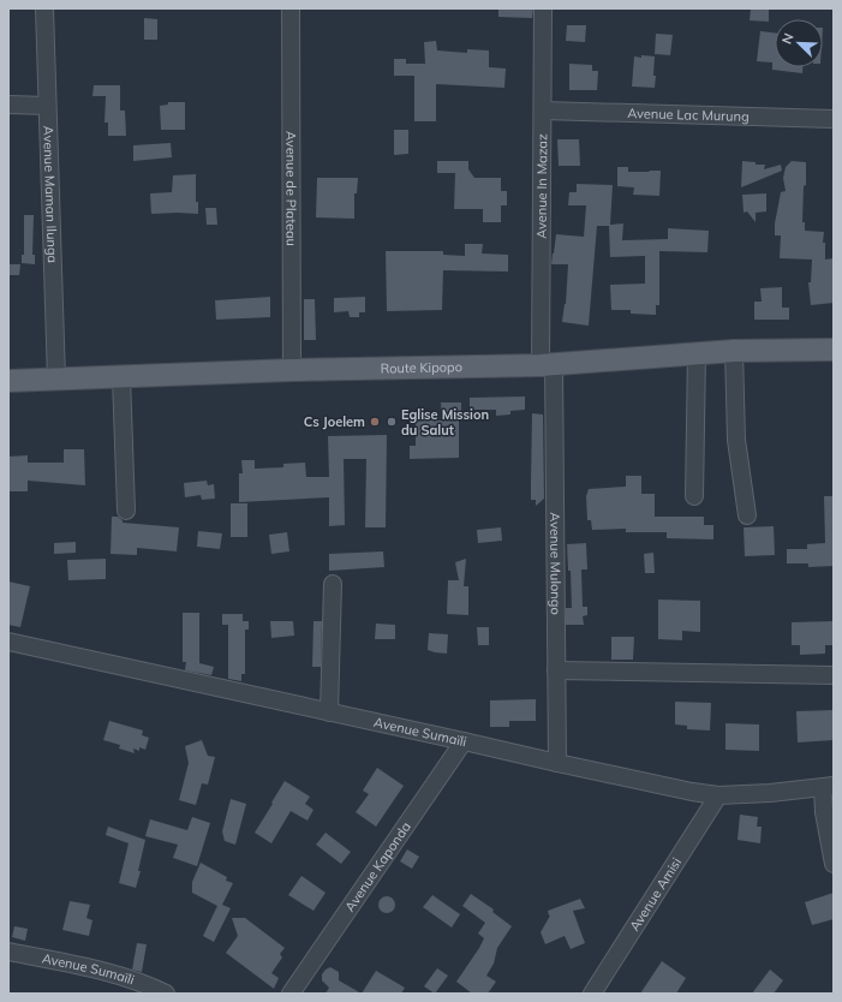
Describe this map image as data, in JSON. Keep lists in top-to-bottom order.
{
  "streets": {
    "main road": ["Route Kipopo"],
    "street": [
      "Avenue Lac Murung",
      "Avenue In Mazaz",
      "Avenue de Plateau",
      "Avenue Maman Ilunga",
      "Avenue Mulongo",
      "Avenue Sumaïli",
      "Avenue Kaponda",
      "Avenue Amisi"
    ]
  },
  "crossings": [
    ["Avenue Lac Murung", "Avenue In Mazaz"],
    ["Avenue In Mazaz", "Route Kipopo"],
    ["Avenue In Mazaz", "Avenue Mulongo"],
    ["Avenue de Plateau", "Route Kipopo"],
    ["Avenue Maman Ilunga", "Route Kipopo"],
    ["Route Kipopo", "Avenue Mulongo"],
    ["Avenue Mulongo", "Avenue Sumaïli"],
    ["Avenue Sumaïli", "Avenue Kaponda"],
    ["Avenue Sumaïli", "Avenue Amisi"]
  ],
  "places": ["Cs Joelem", "Eglise Mission du Salut"],
  "north": "top left"
}
